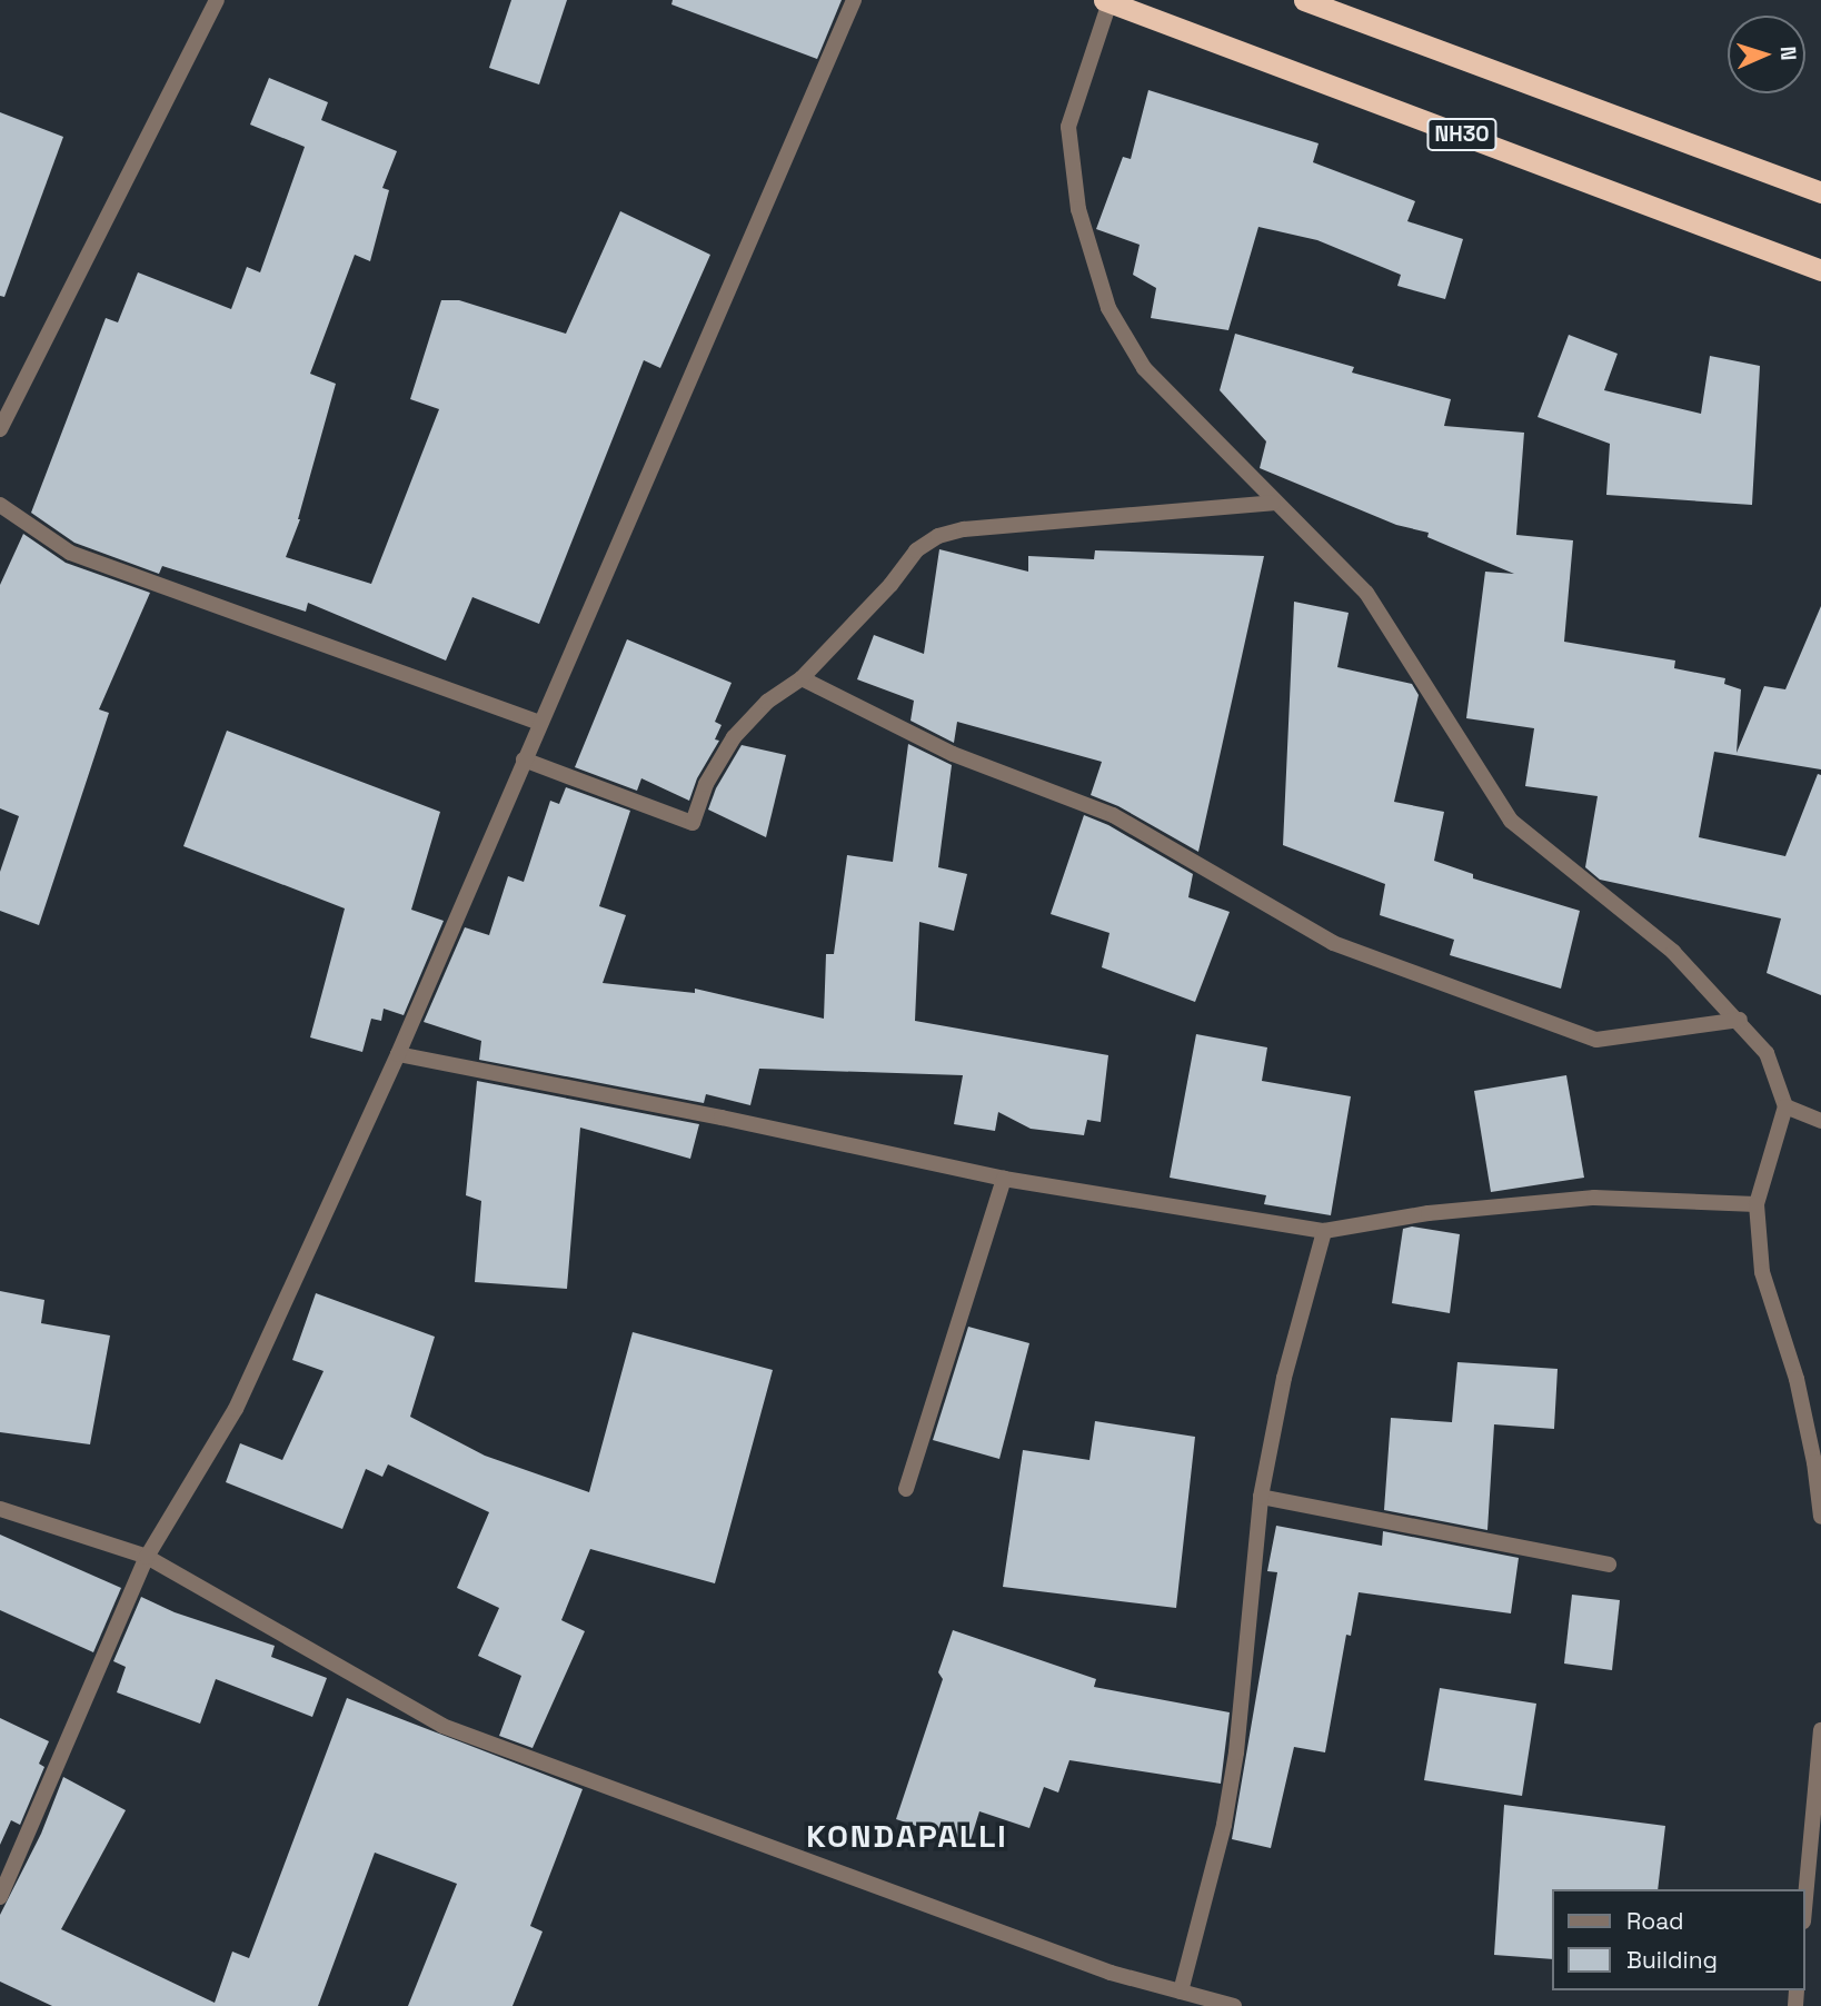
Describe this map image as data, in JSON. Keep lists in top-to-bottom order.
{
  "streets": {
    "highway": ["NH30"]
  },
  "districts": ["KONDAPALLI"],
  "legend": ["Road", "Building"],
  "north": "right"
}
